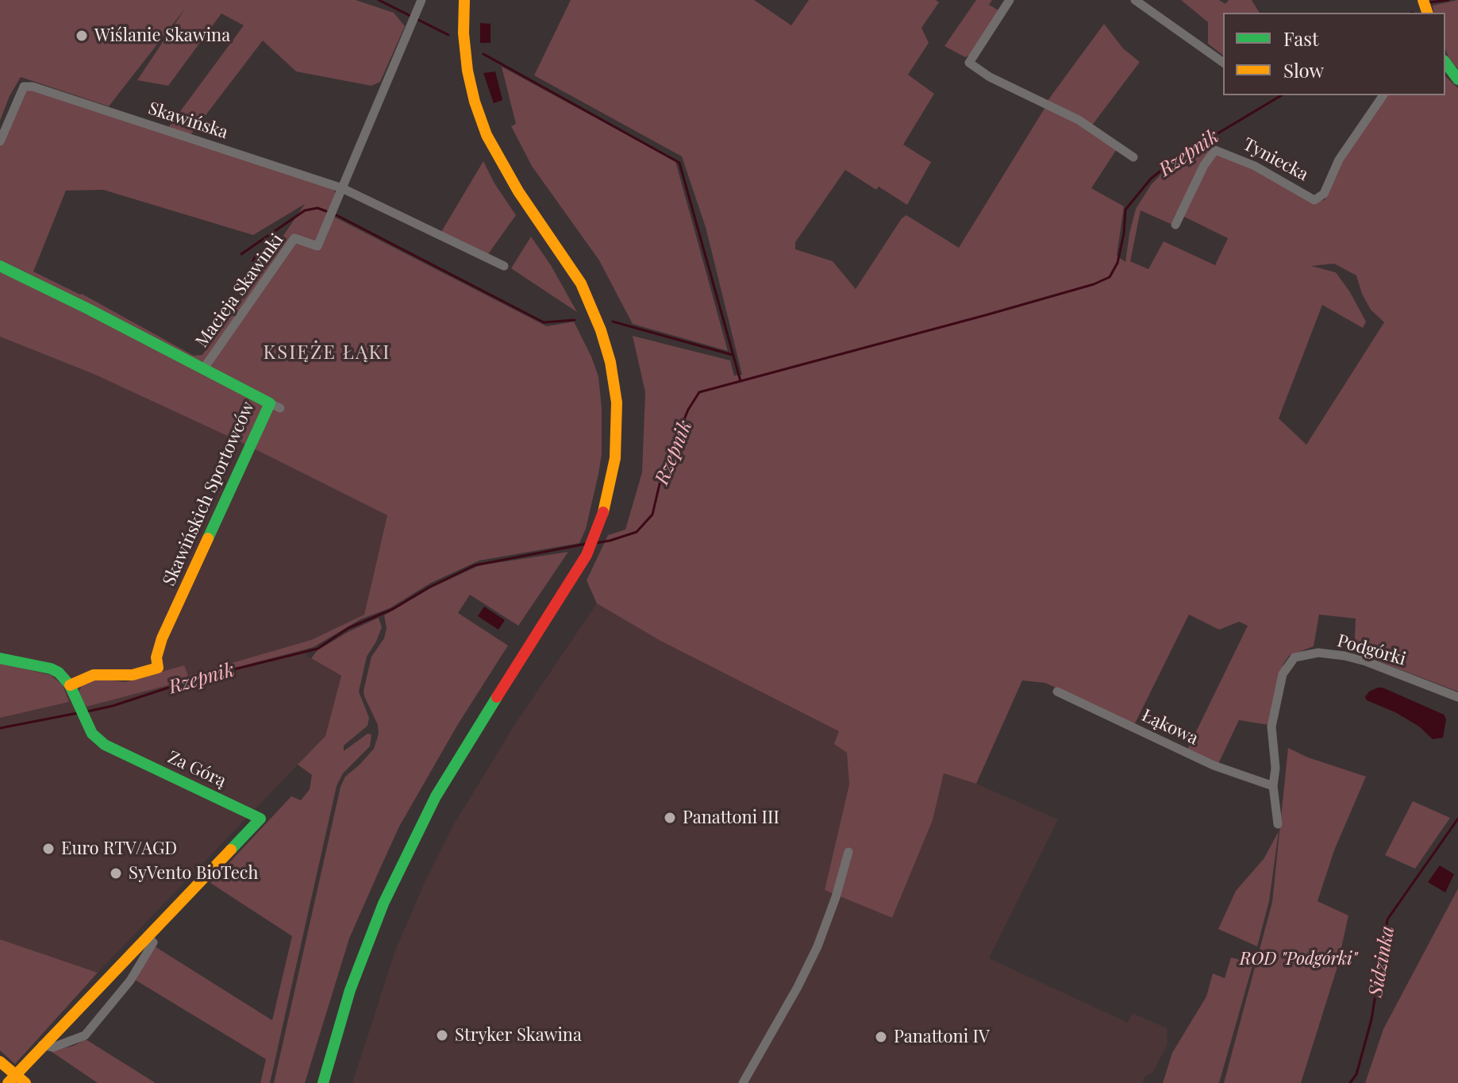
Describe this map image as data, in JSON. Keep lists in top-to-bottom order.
{
  "streets": {
    "street": [
      "Skawińska",
      "Tyniecka",
      "Macieja Skawinki",
      "Skawińskich Sportowców",
      "Podgórki",
      "Łąkowa",
      "Za Górą"
    ]
  },
  "crossings": [
    ["Skawińska", "Macieja Skawinki"],
    ["Macieja Skawinki", "Skawińskich Sportowców"],
    ["Skawińskich Sportowców", "Za Górą"],
    ["Podgórki", "Łąkowa"]
  ],
  "districts": ["KSIĘŻE ŁĄKI"],
  "water": ["Rzepnik", "Sidzinka"],
  "parks": ["ROD \"Podgórki\""],
  "places": [
    "Wiślanie Skawina",
    "Panattoni III",
    "Euro RTV/AGD",
    "SyVento BioTech",
    "Stryker Skawina",
    "Panattoni IV"
  ],
  "legend": ["Fast", "Slow"]
}
